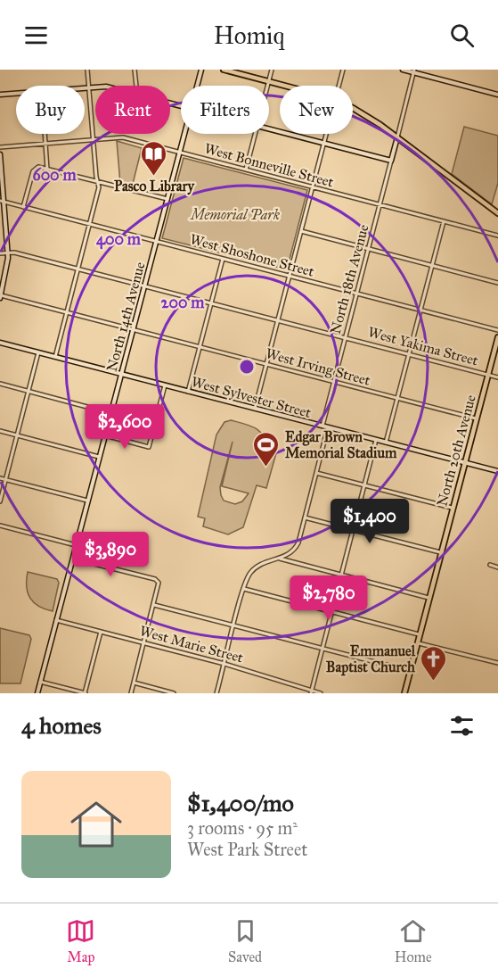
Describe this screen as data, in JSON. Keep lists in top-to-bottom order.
{
  "streets": {
    "main road": ["North 20th Avenue"],
    "street": [
      "West Bonneville Street",
      "West Shoshone Street",
      "North 18th Avenue",
      "North 14th Avenue",
      "West Yakima Street",
      "West Irving Street",
      "West Sylvester Street",
      "West Marie Street"
    ]
  },
  "crossings": [
    ["West Bonneville Street", "North 18th Avenue"],
    ["West Bonneville Street", "North 14th Avenue"],
    ["West Shoshone Street", "North 18th Avenue"],
    ["West Shoshone Street", "North 14th Avenue"],
    ["North 18th Avenue", "West Yakima Street"],
    ["North 18th Avenue", "West Irving Street"],
    ["North 18th Avenue", "West Sylvester Street"],
    ["North 14th Avenue", "West Yakima Street"],
    ["North 14th Avenue", "West Irving Street"],
    ["North 14th Avenue", "West Sylvester Street"],
    ["North 14th Avenue", "West Marie Street"],
    ["West Yakima Street", "North 20th Avenue"],
    ["West Irving Street", "North 20th Avenue"],
    ["West Sylvester Street", "North 20th Avenue"]
  ],
  "parks": ["Memorial Park"],
  "places": {
    "library": ["Pasco Library"],
    "sports": ["Edgar Brown Memorial Stadium"],
    "church": ["Emmanuel Baptist Church"]
  },
  "page": {
    "header": "Homiq",
    "chip": [
      "Buy",
      "Rent",
      "Filters",
      "New"
    ],
    "price": [
      "$2,600",
      "$1,400",
      "$3,890",
      "$2,780"
    ],
    "heading": "4 homes",
    "list": [
      {
        "name": "$1,400/mo",
        "note": "3 rooms · 95 m² · West Park Street"
      }
    ],
    "tabs": ["Map", "Saved", "Home"]
  },
  "rings": ["600 m", "400 m", "200 m"]
}
